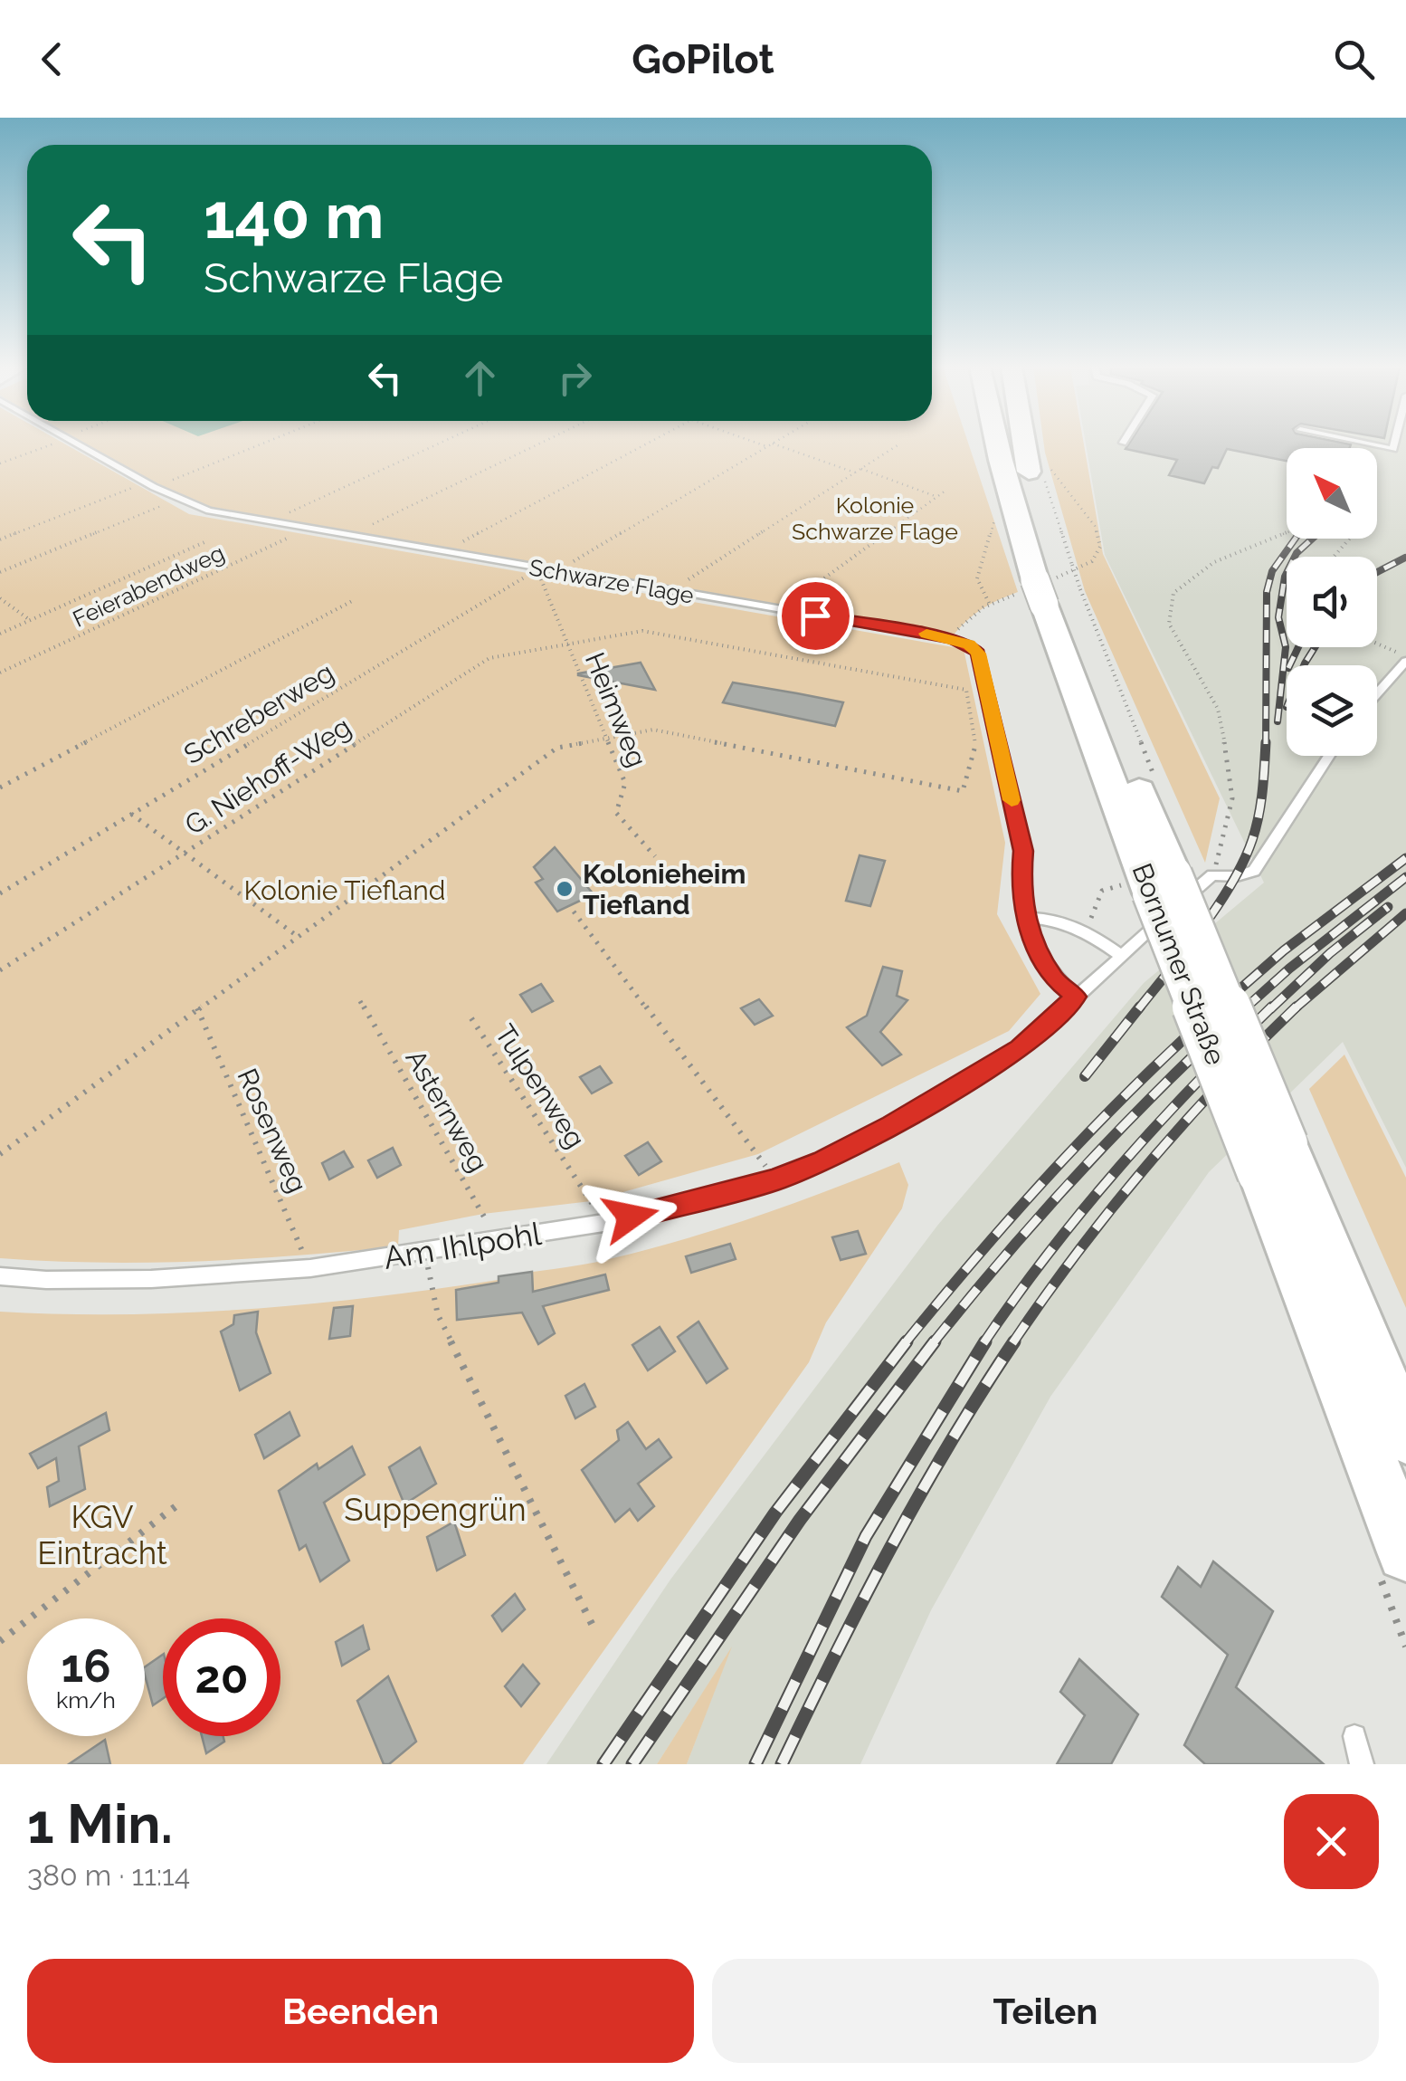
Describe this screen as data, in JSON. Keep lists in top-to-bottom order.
{
  "streets": {
    "main road": ["Bornumer Straße"],
    "lane": ["Schwarze Flage", "Am Ihlpohl"],
    "path": [
      "Feierabendweg",
      "Heimweg",
      "Schreberweg",
      "G. Niehoff-Weg",
      "Tulpenweg",
      "Asternweg",
      "Rosenweg"
    ]
  },
  "crossings": [
    ["Schwarze Flage", "Feierabendweg"],
    ["Heimweg", "Schreberweg"],
    ["Heimweg", "G. Niehoff-Weg"],
    ["Bornumer Straße", "Am Ihlpohl"],
    ["Tulpenweg", "Am Ihlpohl"],
    ["Asternweg", "Am Ihlpohl"],
    ["Rosenweg", "Am Ihlpohl"]
  ],
  "parks": [
    "Kolonie Schwarze Flage",
    "Kolonie Tiefland",
    "Suppengrün",
    "KGV Eintracht"
  ],
  "places": ["Kolonieheim Tiefland"],
  "north": "top left",
  "page": {
    "header": "GoPilot",
    "turn": ["140 m", "Schwarze Flage"],
    "speed": "16 km/h",
    "limit": "20",
    "heading": ["1 Min.", "380 m · 11:14"],
    "buttons": ["Beenden", "Teilen"]
  }
}
